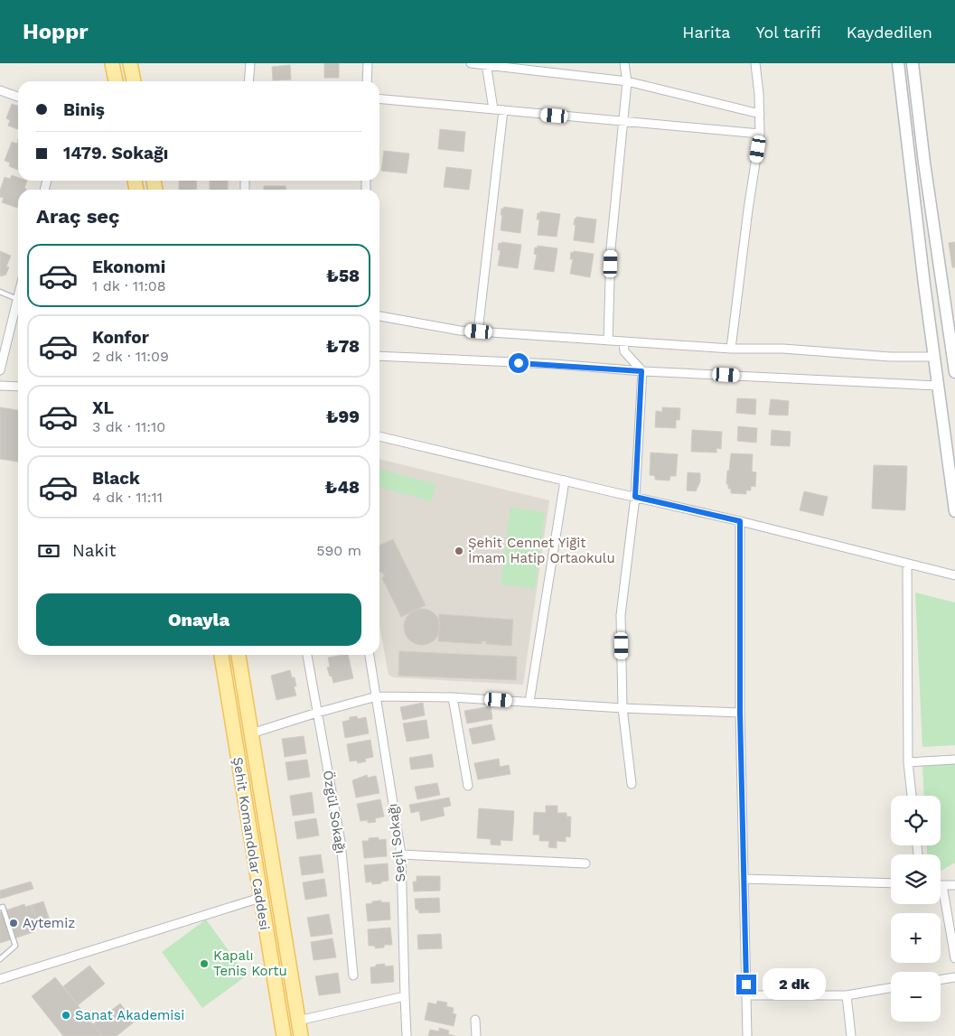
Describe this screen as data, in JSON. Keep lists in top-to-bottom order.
{
  "streets": {
    "main road": ["Şehit Komandolar Caddesi"],
    "street": ["Özgül Sokağı", "Seçil Sokağı"]
  },
  "places": [
    "Şehit Cennet Yiğit İmam Hatip Ortaokulu",
    "Aytemiz",
    "Kapalı Tenis Kortu",
    "Sanat Akademisi"
  ],
  "page": {
    "header": "Hoppr",
    "nav": ["Harita", "Yol tarifi", "Kaydedilen"],
    "banner": ["Biniş", "1479. Sokağı"],
    "heading": "Araç seç",
    "list": [
      {
        "name": "Ekonomi",
        "note": "1 dk · 11:08",
        "value": "₺58"
      },
      {
        "name": "Konfor",
        "note": "2 dk · 11:09",
        "value": "₺78"
      },
      {
        "name": "XL",
        "note": "3 dk · 11:10",
        "value": "₺99"
      },
      {
        "name": "Black",
        "note": "4 dk · 11:11",
        "value": "₺48"
      }
    ],
    "pay": ["Nakit", "590 m"],
    "buttons": "Onayla",
    "map_buttons": ["+", "−"],
    "bubble": "2 dk"
  }
}
